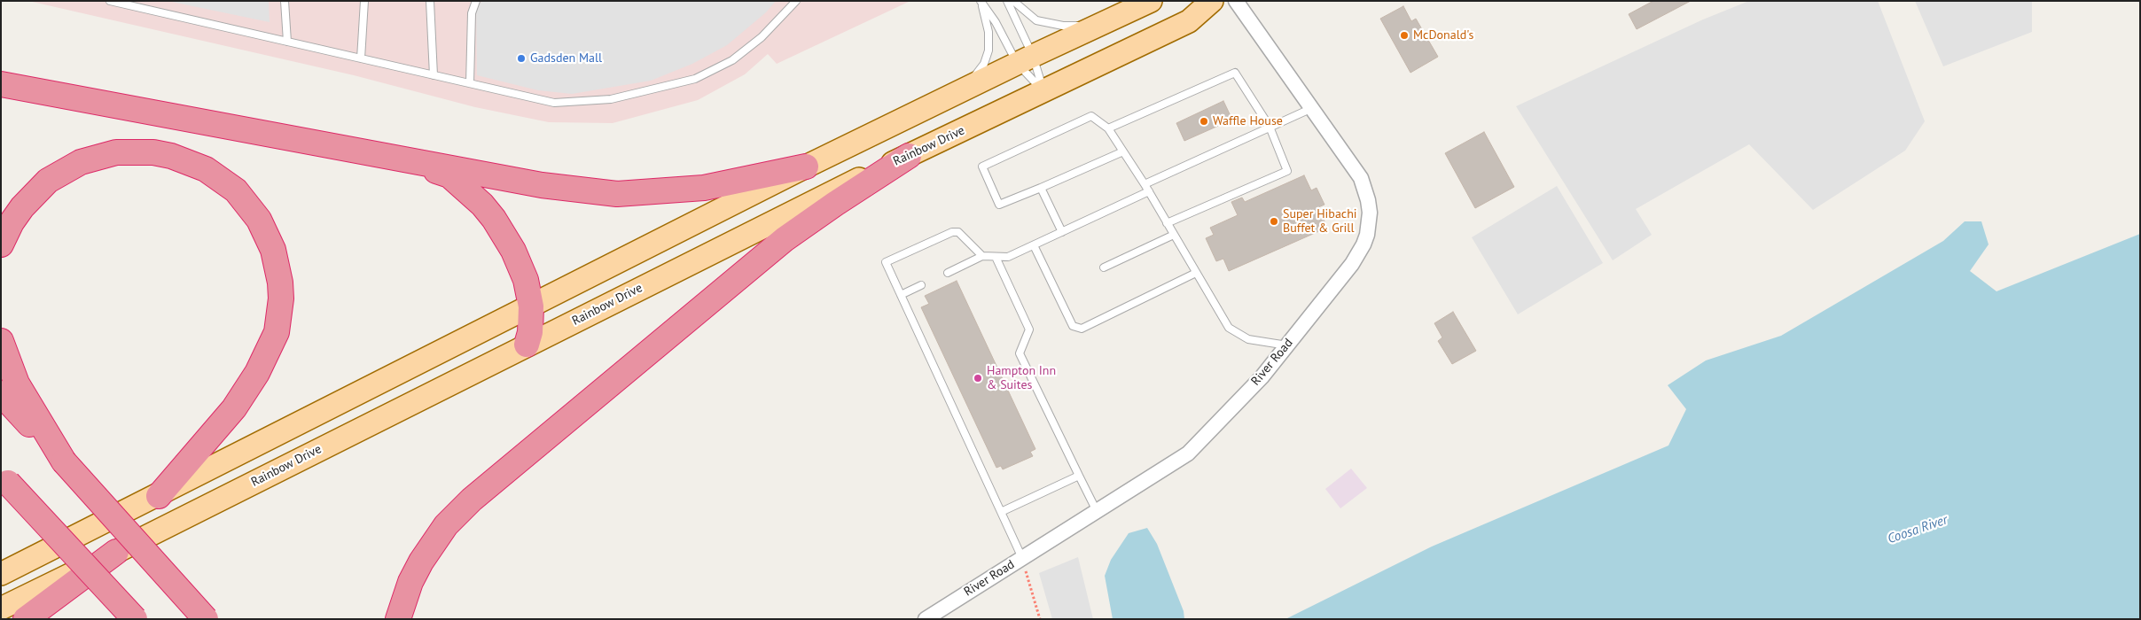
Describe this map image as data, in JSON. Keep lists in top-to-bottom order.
{
  "streets": {
    "main road": ["Rainbow Drive"],
    "street": ["River Road"]
  },
  "water": ["Coosa River"],
  "places": [
    "McDonald's",
    "Gadsden Mall",
    "Waffle House",
    "Super Hibachi Buffet & Grill",
    "Hampton Inn & Suites"
  ]
}
